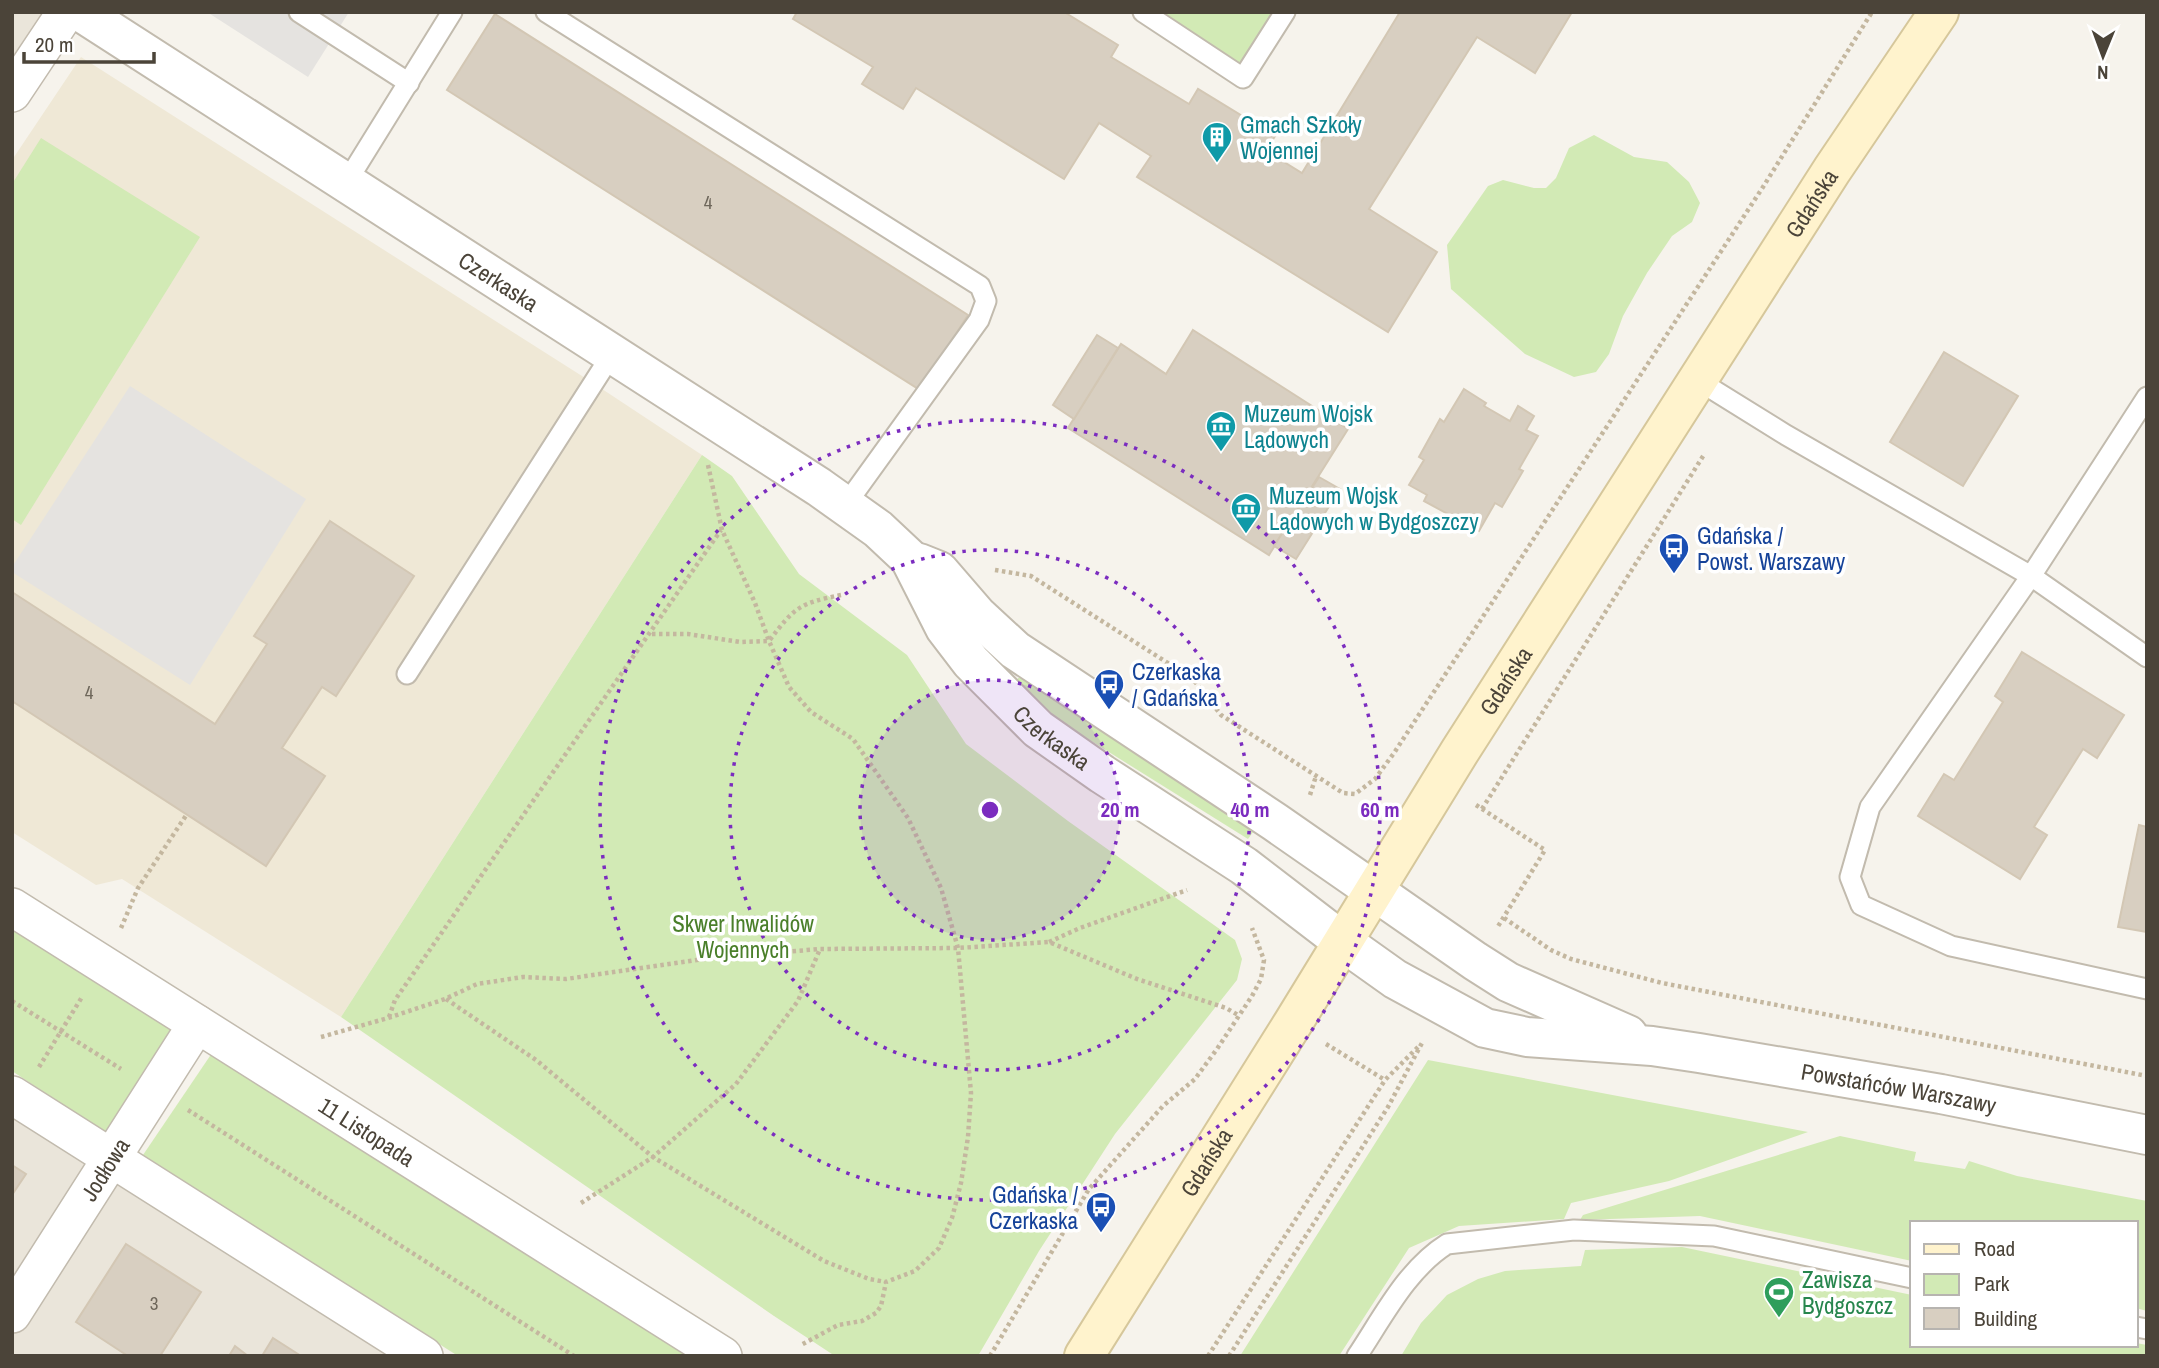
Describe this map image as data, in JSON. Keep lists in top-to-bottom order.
{
  "streets": {
    "main road": ["Gdańska"],
    "street": [
      "Czerkaska",
      "Powstańców Warszawy",
      "11 Listopada",
      "Jodłowa"
    ]
  },
  "crossings": [
    ["Gdańska", "Czerkaska"],
    ["Gdańska", "Powstańców Warszawy"],
    ["Czerkaska", "Powstańców Warszawy"],
    ["11 Listopada", "Jodłowa"]
  ],
  "parks": ["Skwer Inwalidów Wojennych"],
  "places": {
    "building": ["Gmach Szkoły Wojennej"],
    "museum": ["Muzeum Wojsk Lądowych", "Muzeum Wojsk Lądowych w Bydgoszczy"],
    "bus stop": ["Gdańska / Powst. Warszawy", "Czerkaska / Gdańska", "Gdańska / Czerkaska"],
    "sports": ["Zawisza Bydgoszcz"]
  },
  "house_numbers": ["4", "4", "3"],
  "legend": ["Road", "Park", "Building"],
  "scale_bar": "20 m",
  "north": "bottom",
  "rings": ["20 m", "40 m", "60 m"]
}
